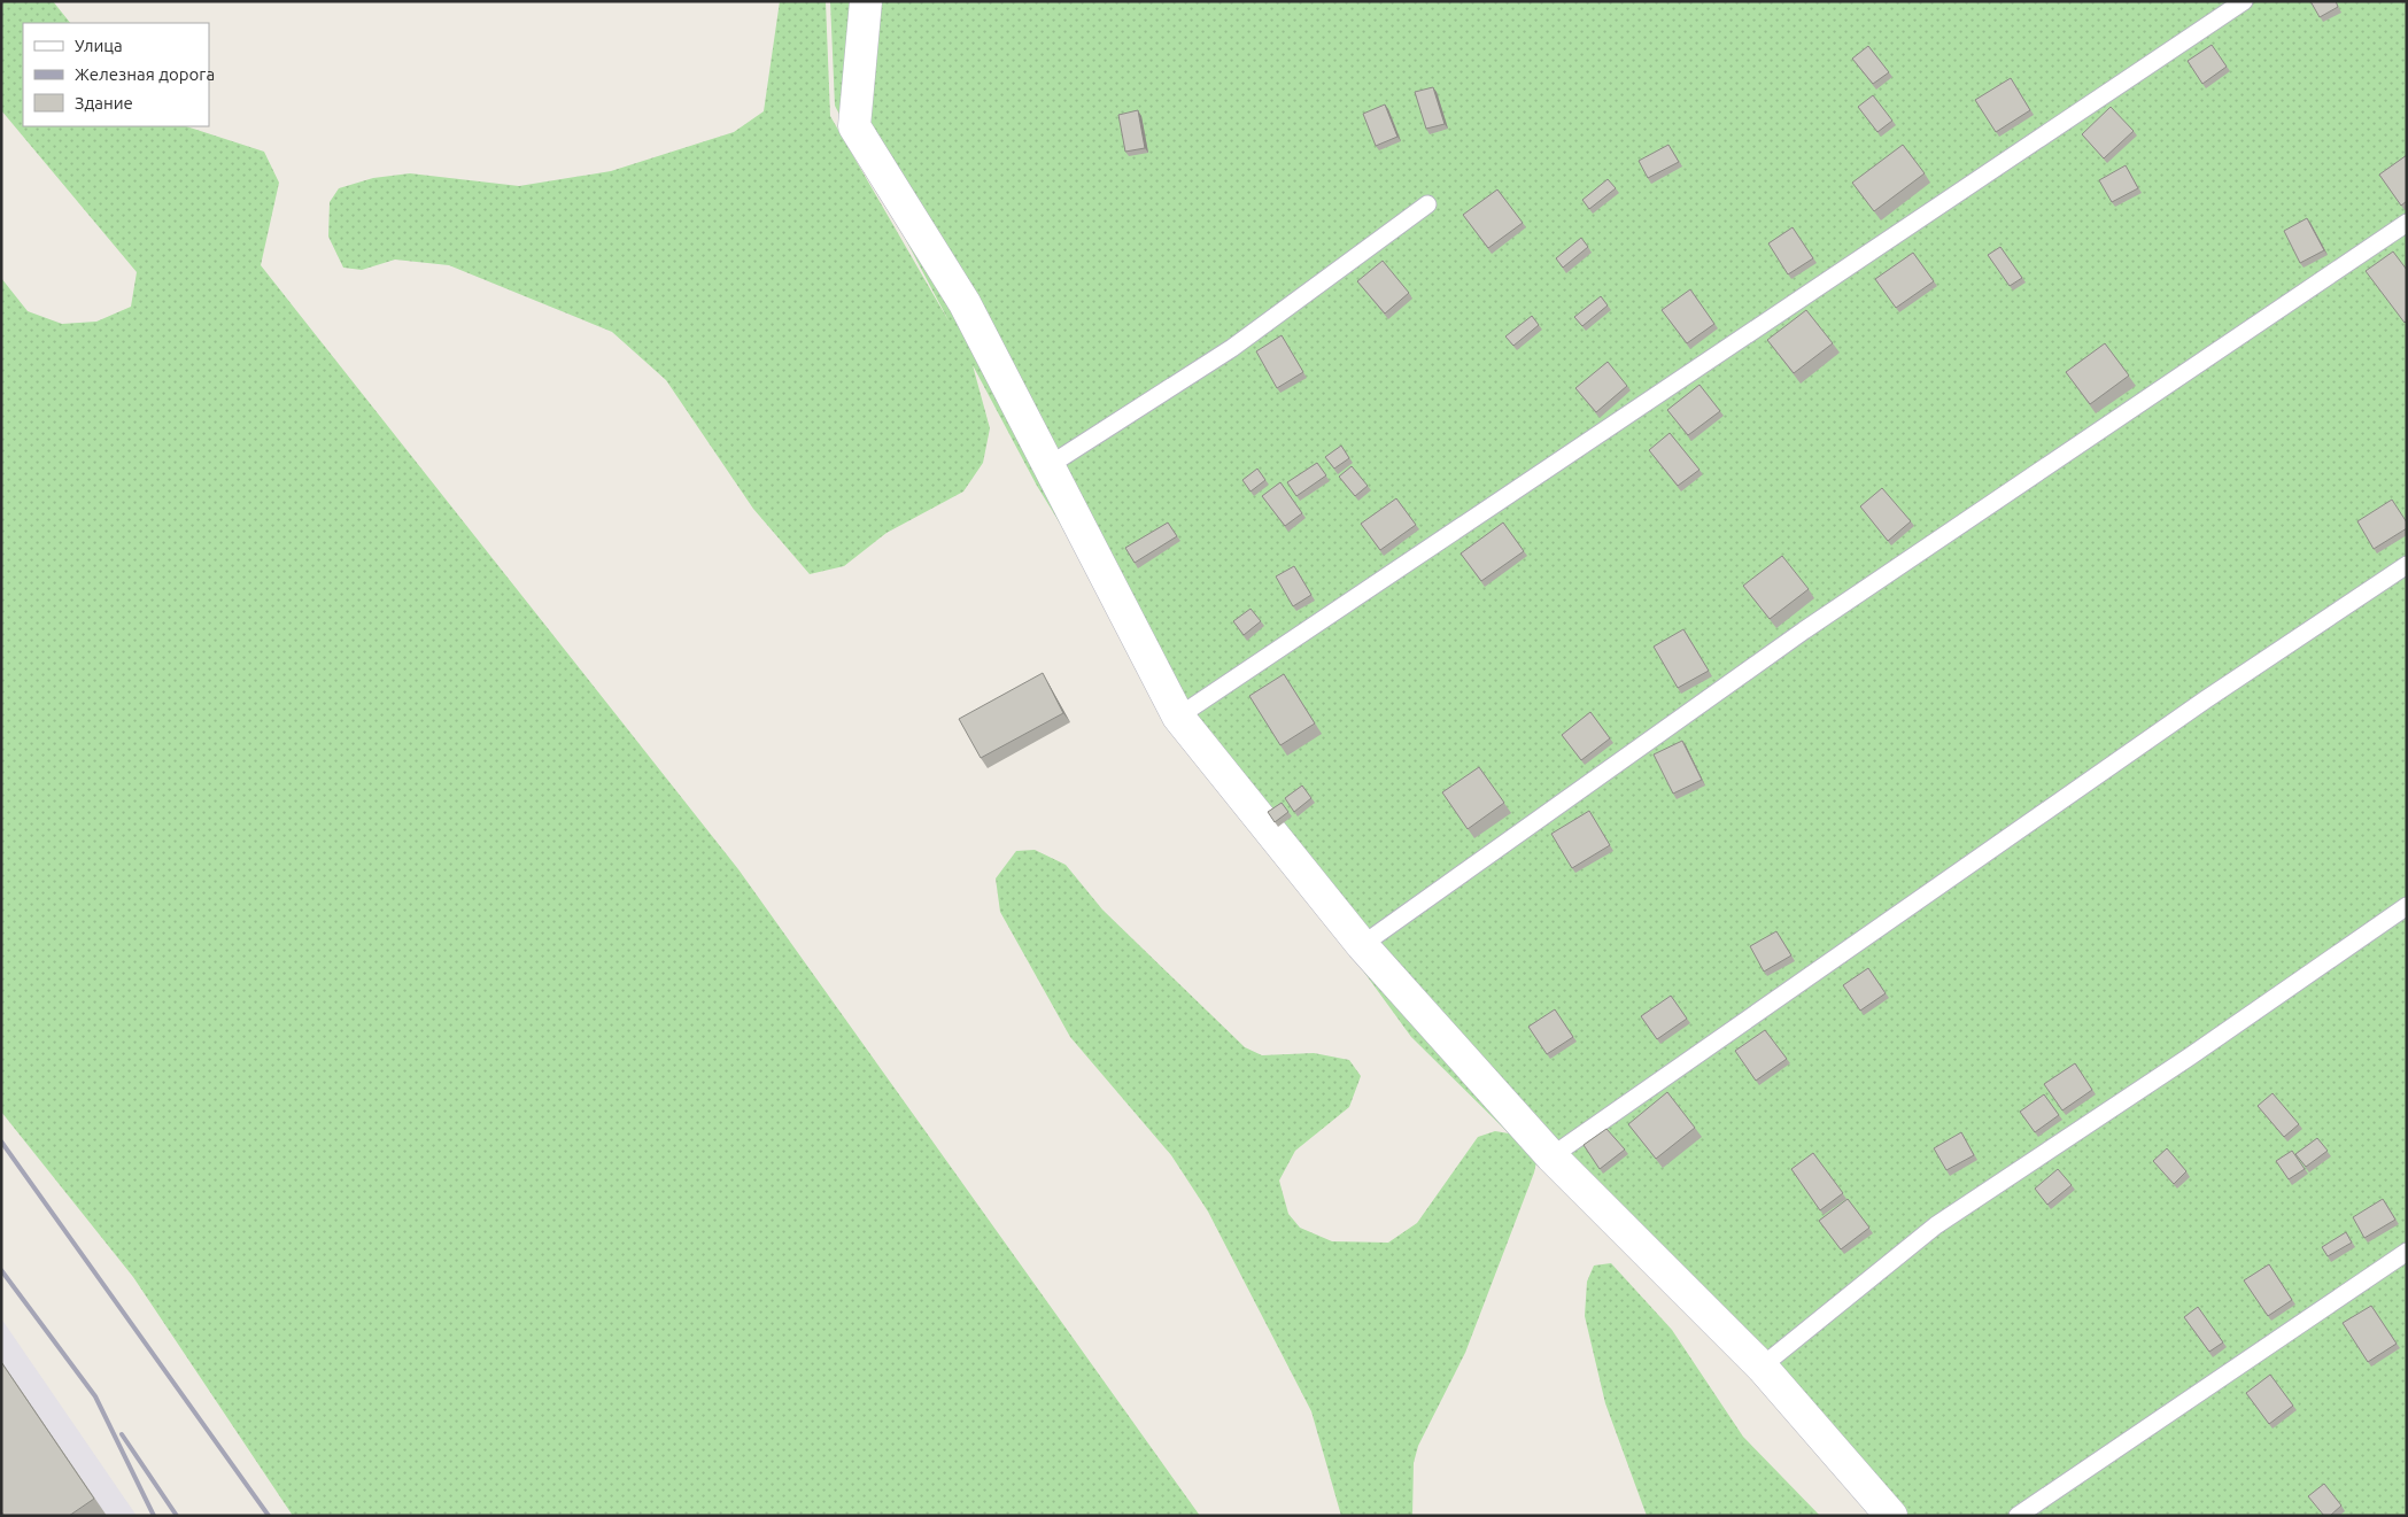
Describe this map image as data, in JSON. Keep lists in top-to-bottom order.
{
  "legend": ["Улица", "Железная дорога", "Здание"]
}
